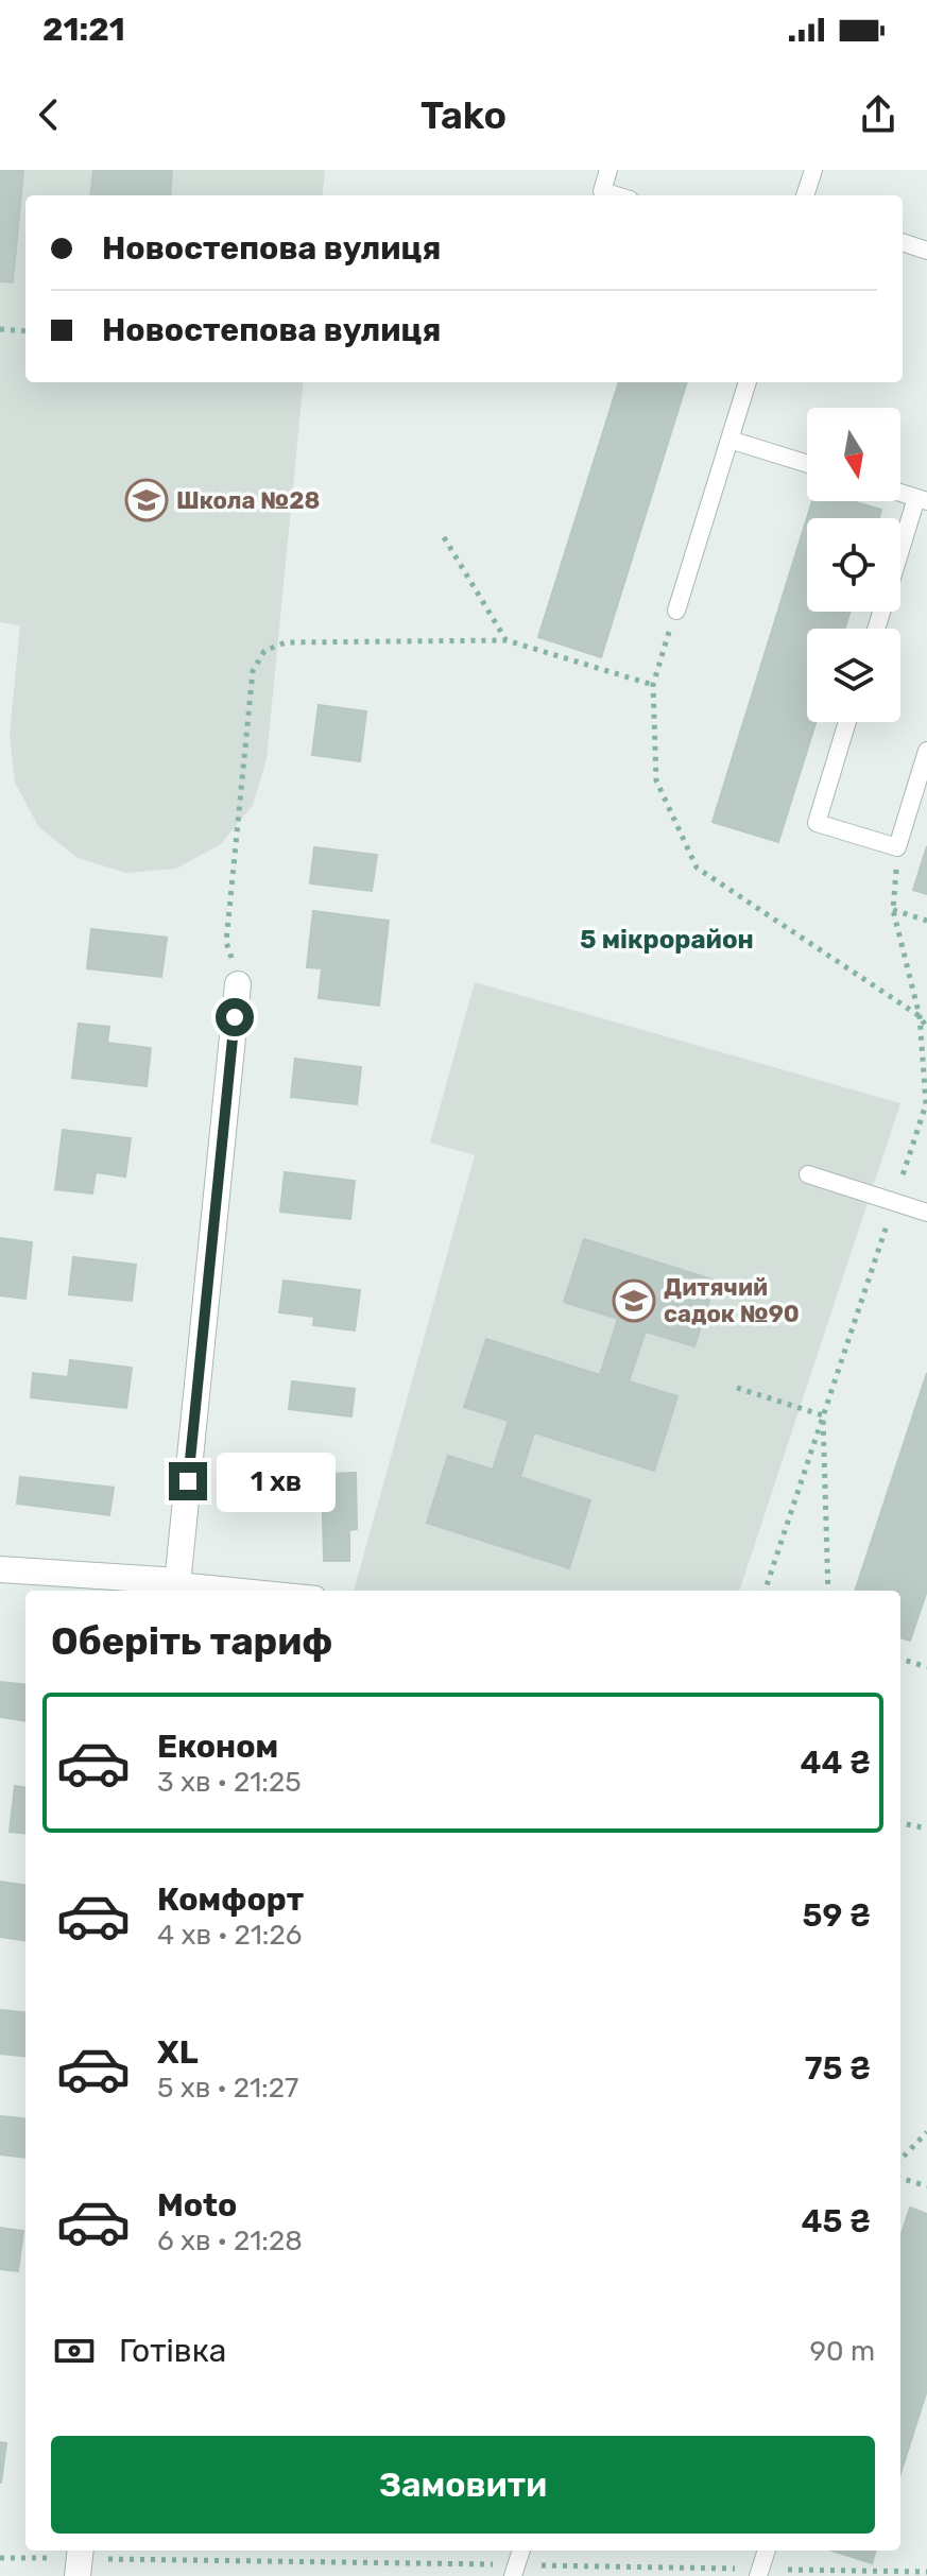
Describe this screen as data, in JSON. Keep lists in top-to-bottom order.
{
  "districts": ["5 мікрорайон"],
  "places": {
    "school or university": ["Школа №28", "Дитячий садок №90"]
  },
  "north": "bottom",
  "page": {
    "status": "21:21",
    "header": "Tako",
    "banner": ["Новостепова вулиця", "Новостепова вулиця"],
    "bubble": "1 хв",
    "heading": "Оберіть тариф",
    "list": [
      {
        "name": "Економ",
        "note": "3 хв · 21:25",
        "value": "44 ₴"
      },
      {
        "name": "Комфорт",
        "note": "4 хв · 21:26",
        "value": "59 ₴"
      },
      {
        "name": "XL",
        "note": "5 хв · 21:27",
        "value": "75 ₴"
      },
      {
        "name": "Moto",
        "note": "6 хв · 21:28",
        "value": "45 ₴"
      }
    ],
    "pay": ["Готівка", "90 m"],
    "buttons": "Замовити"
  }
}
